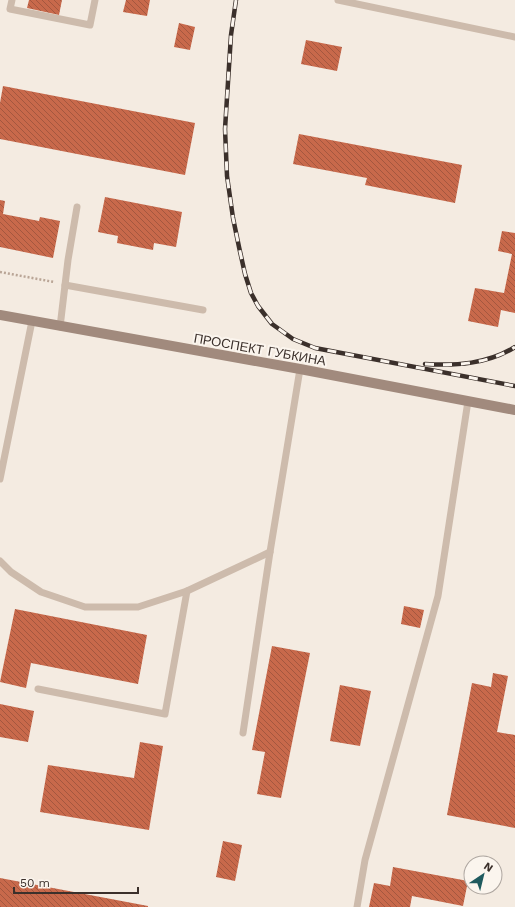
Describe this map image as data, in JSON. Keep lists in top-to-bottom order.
{
  "streets": {
    "main road": ["ПРОСПЕКТ ГУБКИНА"]
  },
  "scale_bar": "50 m",
  "north": "top right"
}
